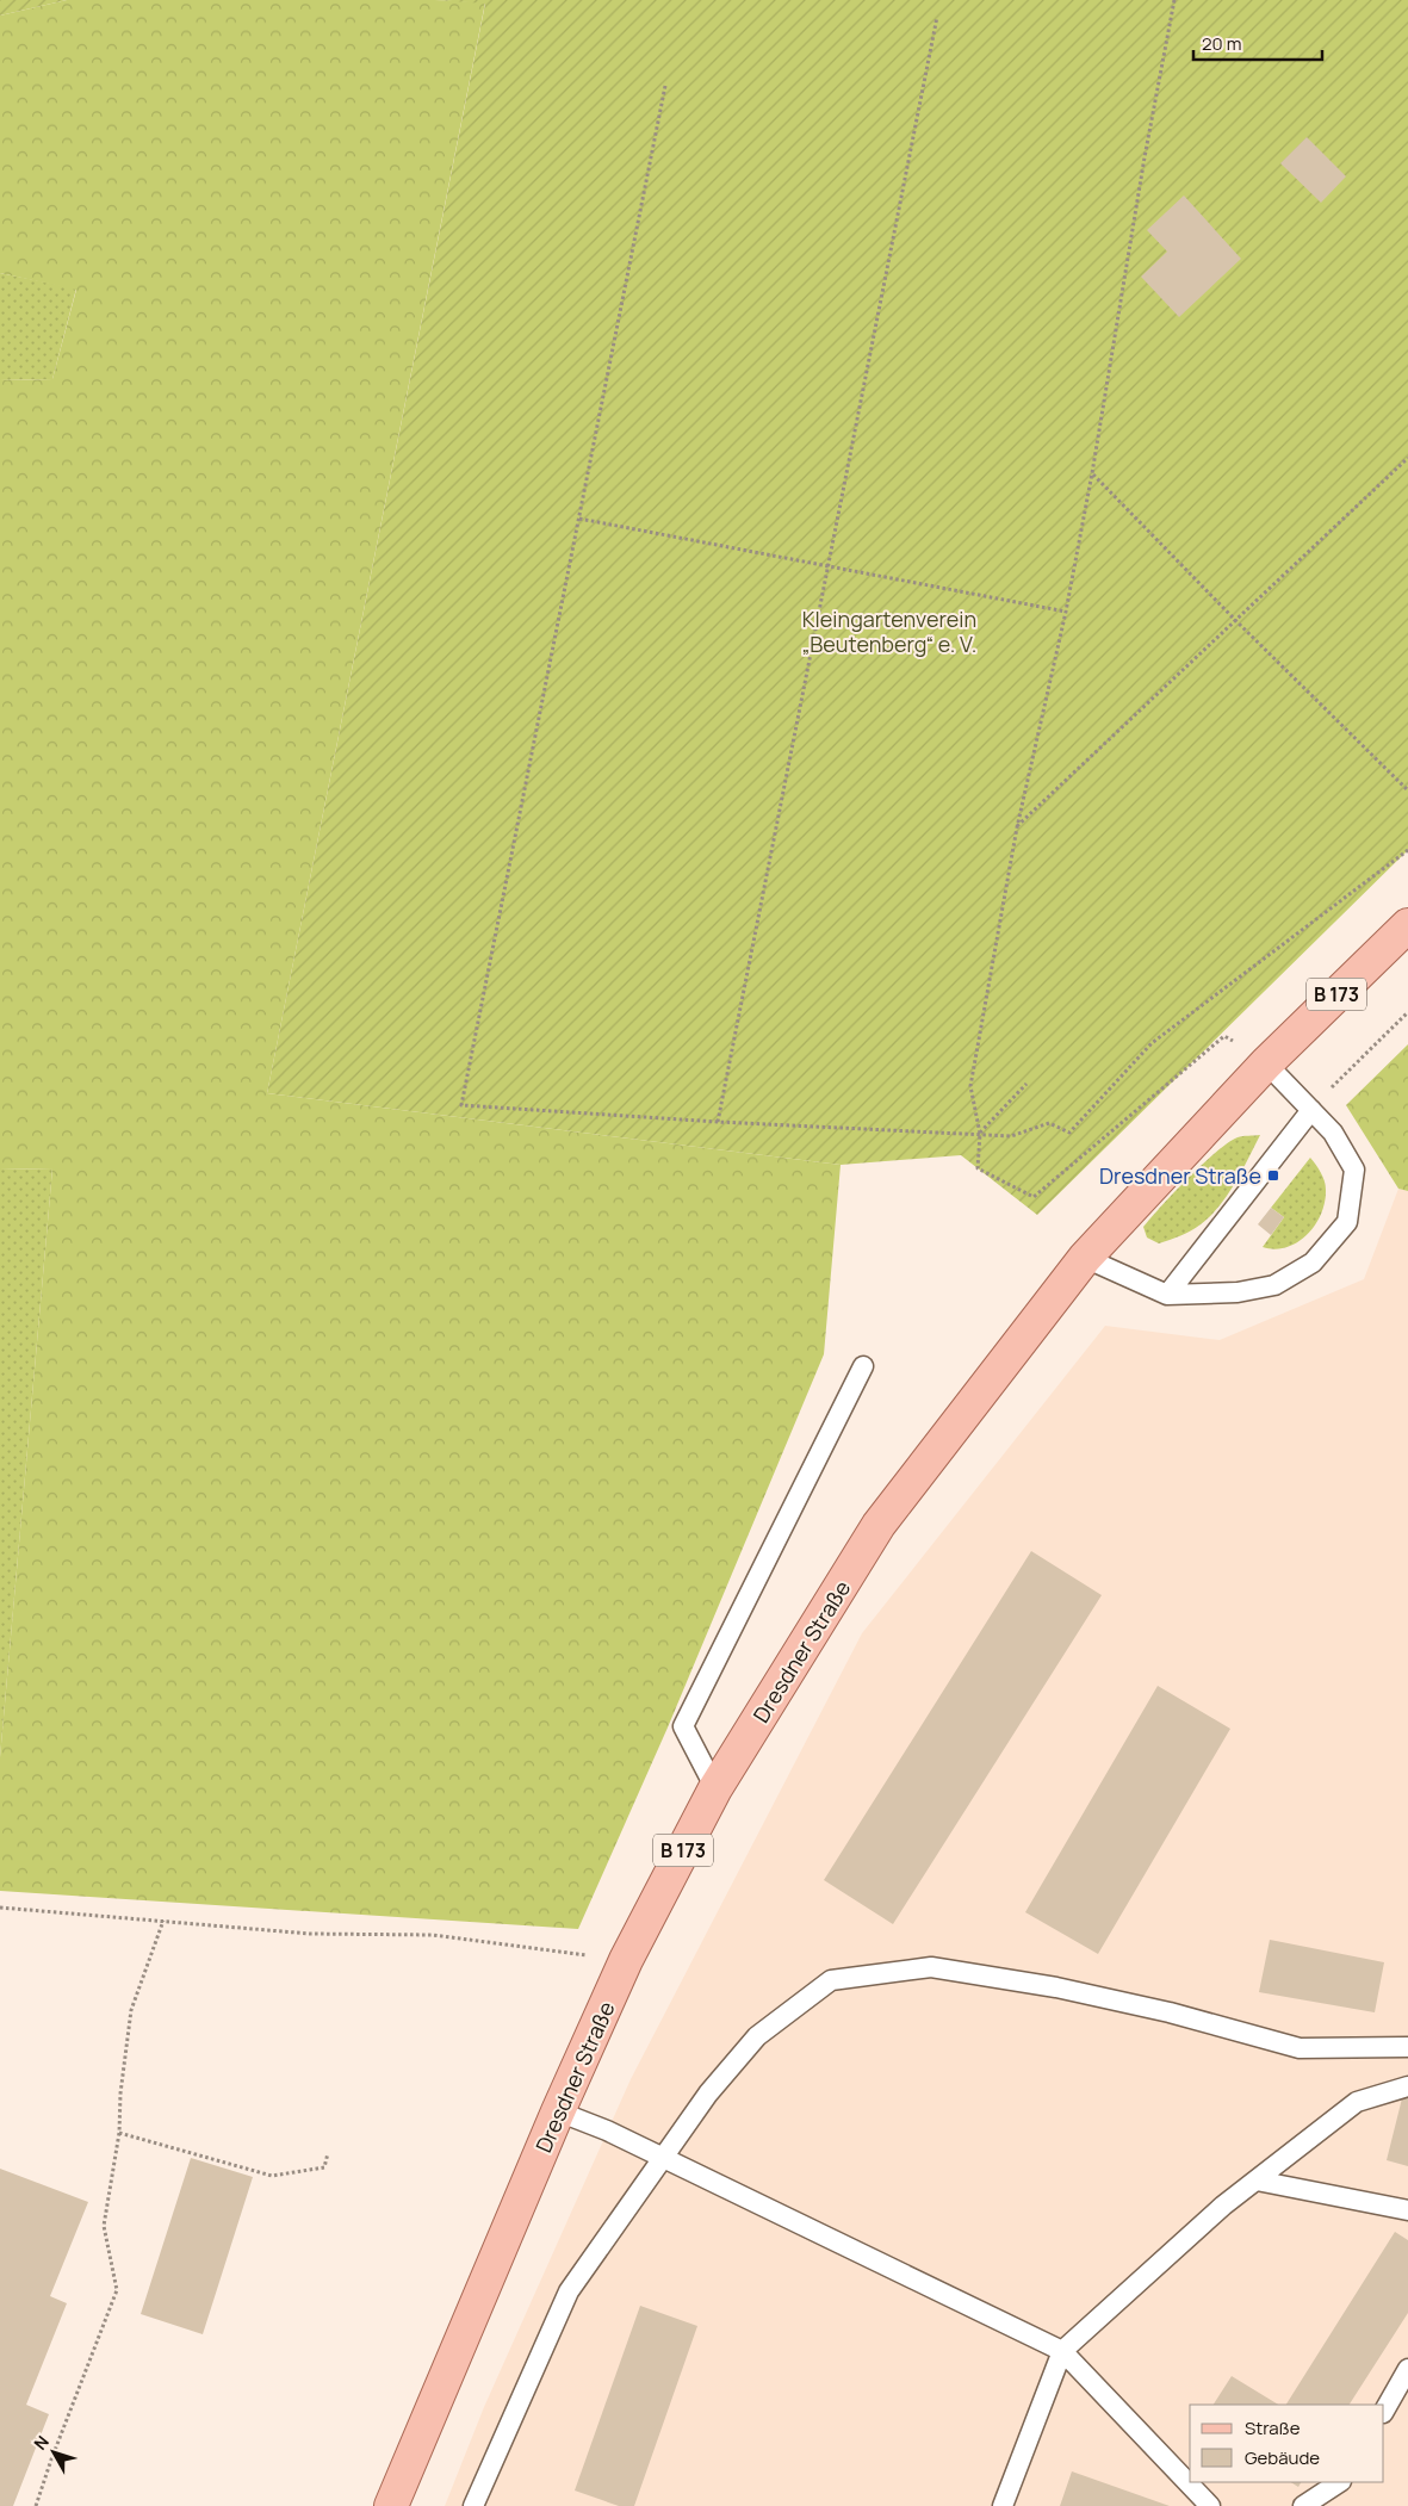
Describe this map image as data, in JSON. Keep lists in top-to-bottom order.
{
  "streets": {
    "main road": ["B 173", "Dresdner Straße"]
  },
  "parks": ["Kleingartenverein „Beutenberg“ e. V."],
  "places": {
    "transit": ["Dresdner Straße"]
  },
  "legend": ["Straße", "Gebäude"],
  "scale_bar": "20 m",
  "north": "top left"
}
